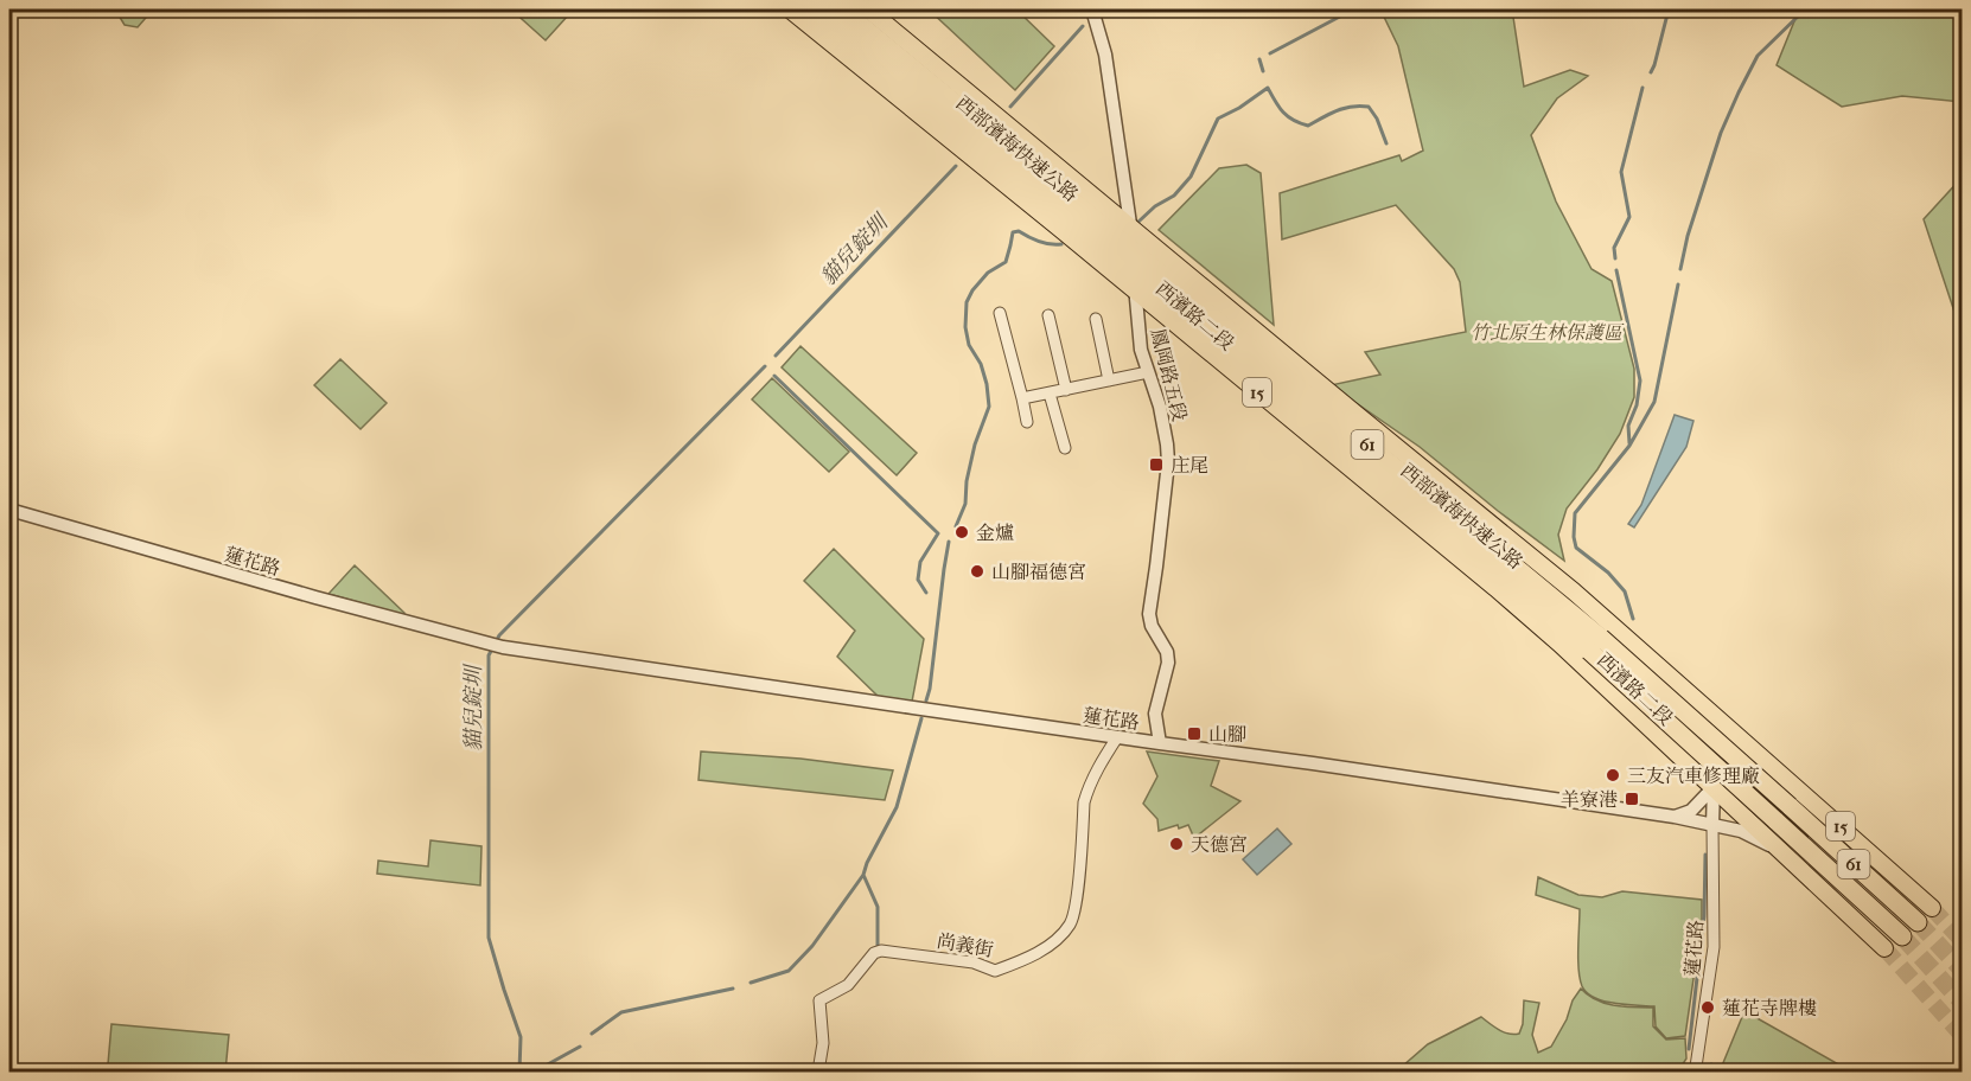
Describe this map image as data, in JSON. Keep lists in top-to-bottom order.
{
  "streets": {
    "highway": ["西部濱海快速公路", "61"],
    "main road": ["西濱路二段", "15"],
    "street": ["鳳岡路五段", "蓮花路", "尚義街"]
  },
  "crossings": [
    ["西部濱海快速公路", "西濱路二段"],
    ["西部濱海快速公路", "鳳岡路五段"],
    ["西濱路二段", "鳳岡路五段"],
    ["西濱路二段", "蓮花路"],
    ["鳳岡路五段", "蓮花路"],
    ["蓮花路", "尚義街"]
  ],
  "water": ["貓兒錠圳"],
  "parks": ["竹北原生林保護區"],
  "places": {
    "transit": ["庄尾", "山腳", "羊寮港"],
    "other": [
      "金爐",
      "山腳福德宮",
      "三友汽車修理廠",
      "天德宮",
      "蓮花寺牌樓"
    ]
  }
}
